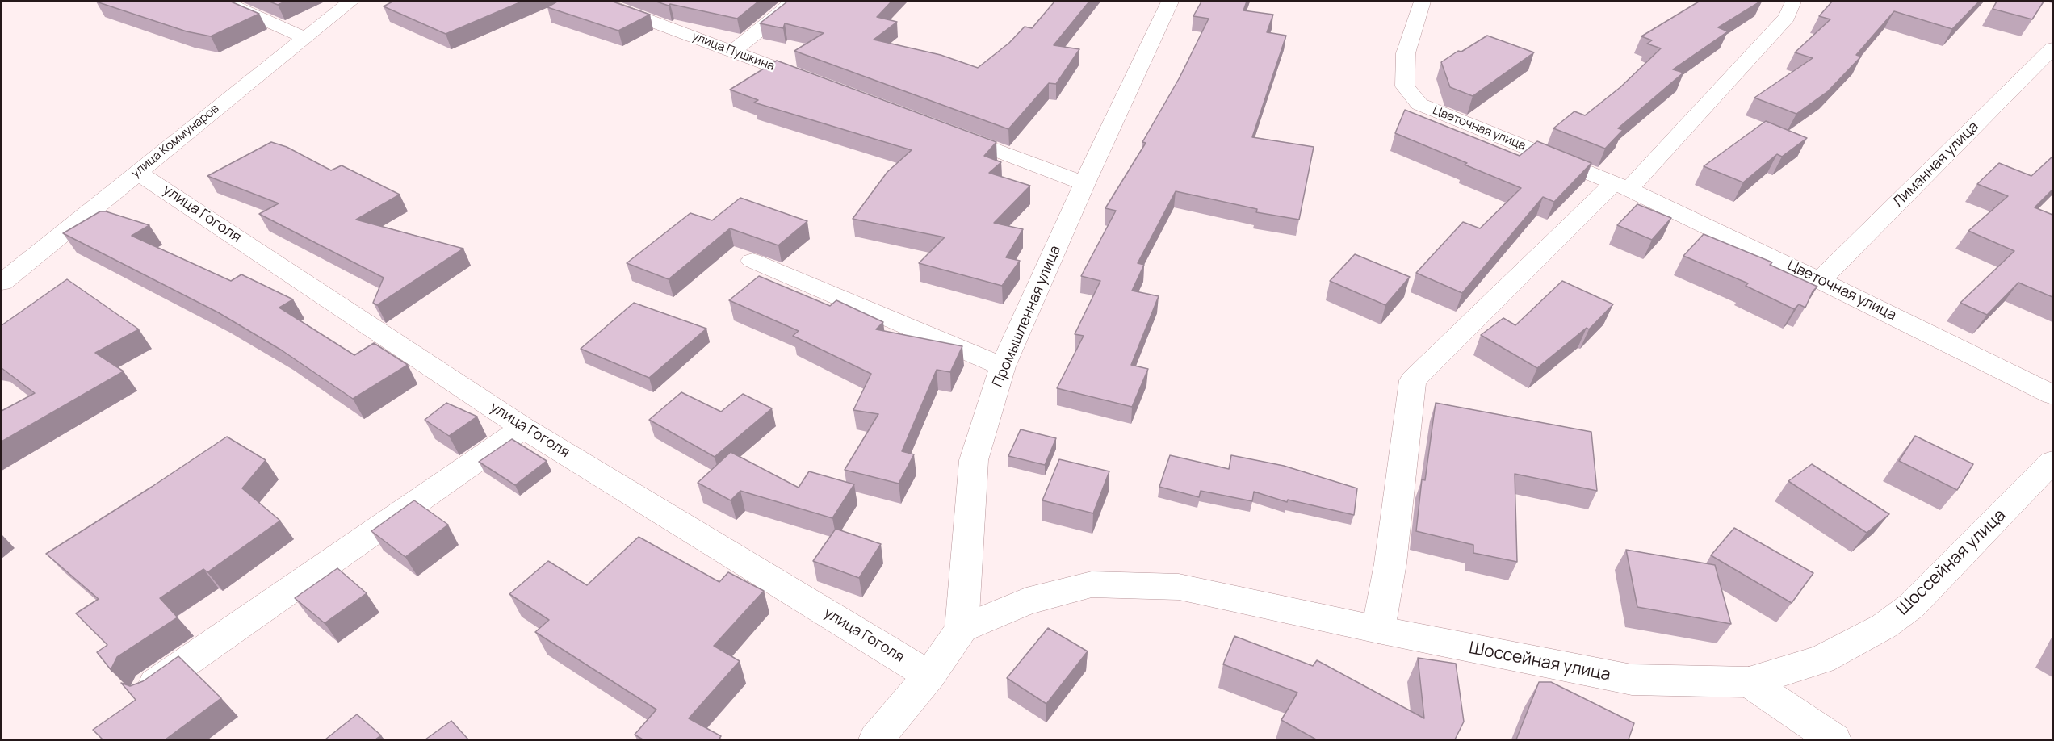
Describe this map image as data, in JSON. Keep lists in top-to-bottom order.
{
  "streets": {
    "street": [
      "улица Пушкина",
      "Цветочная улица",
      "улица Коммунаров",
      "Лиманная улица",
      "улица Гоголя",
      "Промышленная улица",
      "Шоссейная улица"
    ]
  },
  "crossings": [
    ["Цветочная улица", "Лиманная улица"],
    ["улица Коммунаров", "улица Гоголя"],
    ["Промышленная улица", "Шоссейная улица"]
  ]
}
